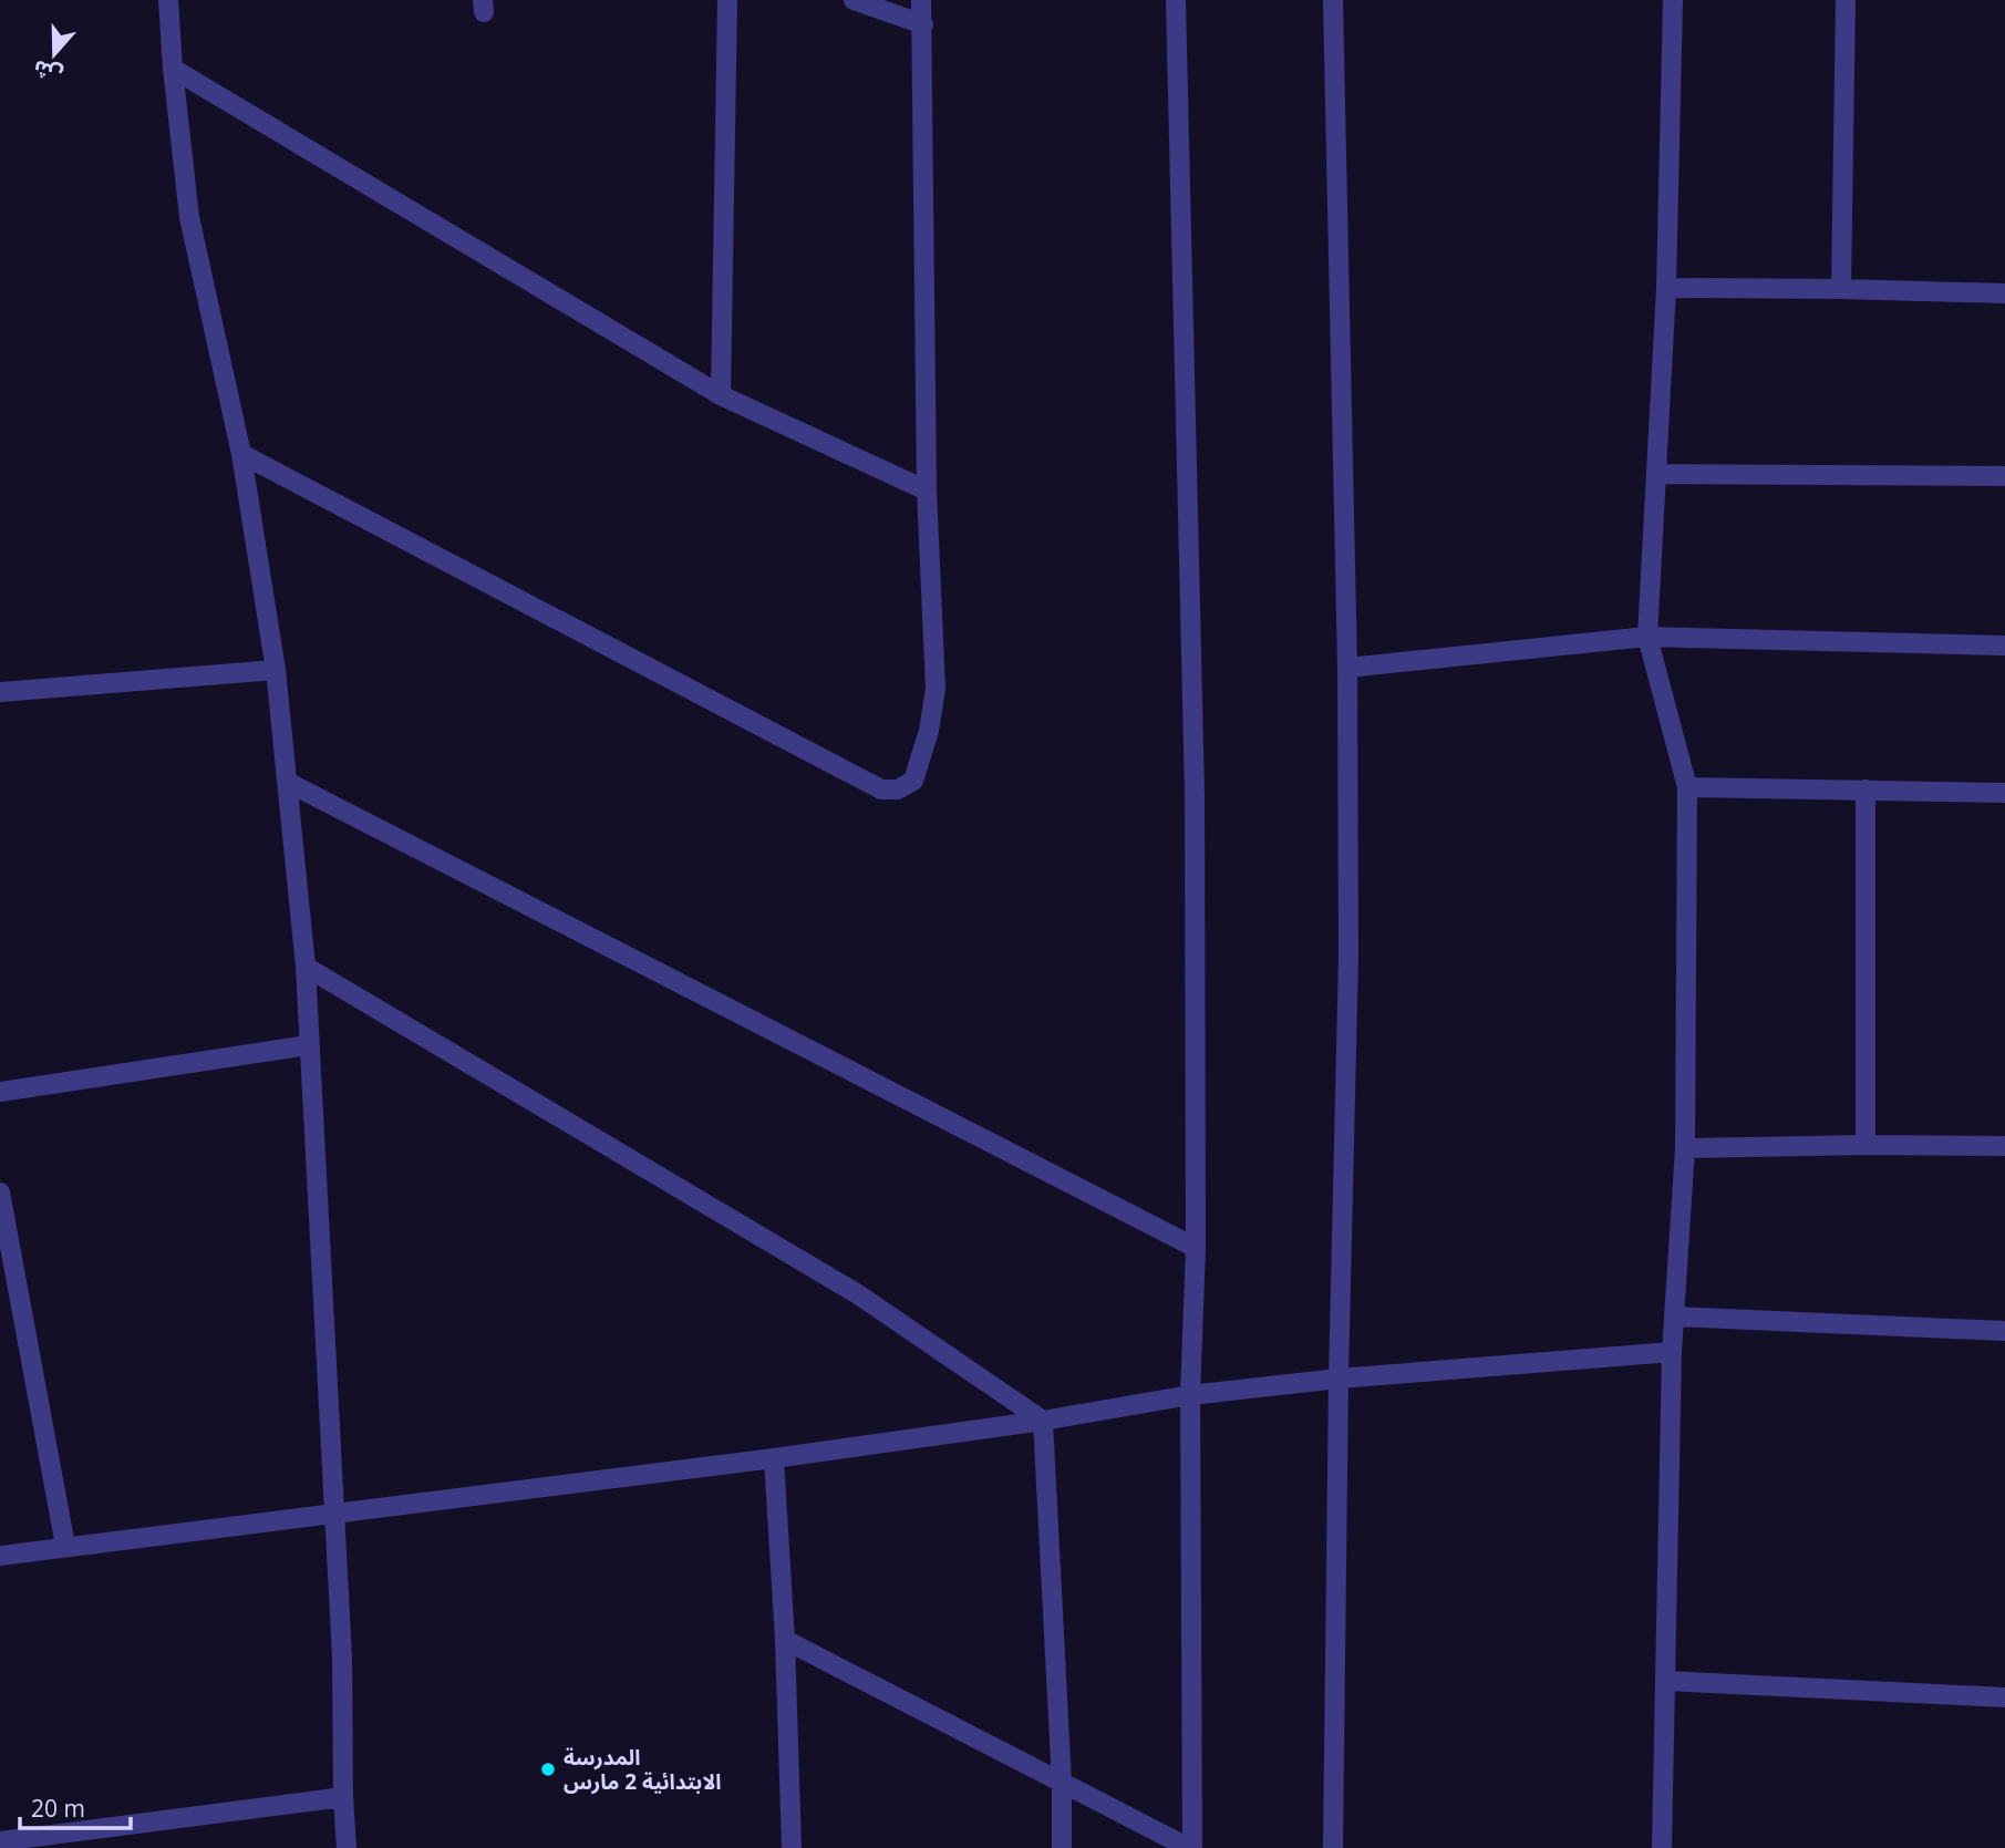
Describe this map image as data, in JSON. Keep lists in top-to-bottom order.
{
  "places": ["المدرسة الابتدائية 2 مارس"],
  "scale_bar": "20 m",
  "north": "bottom"
}
